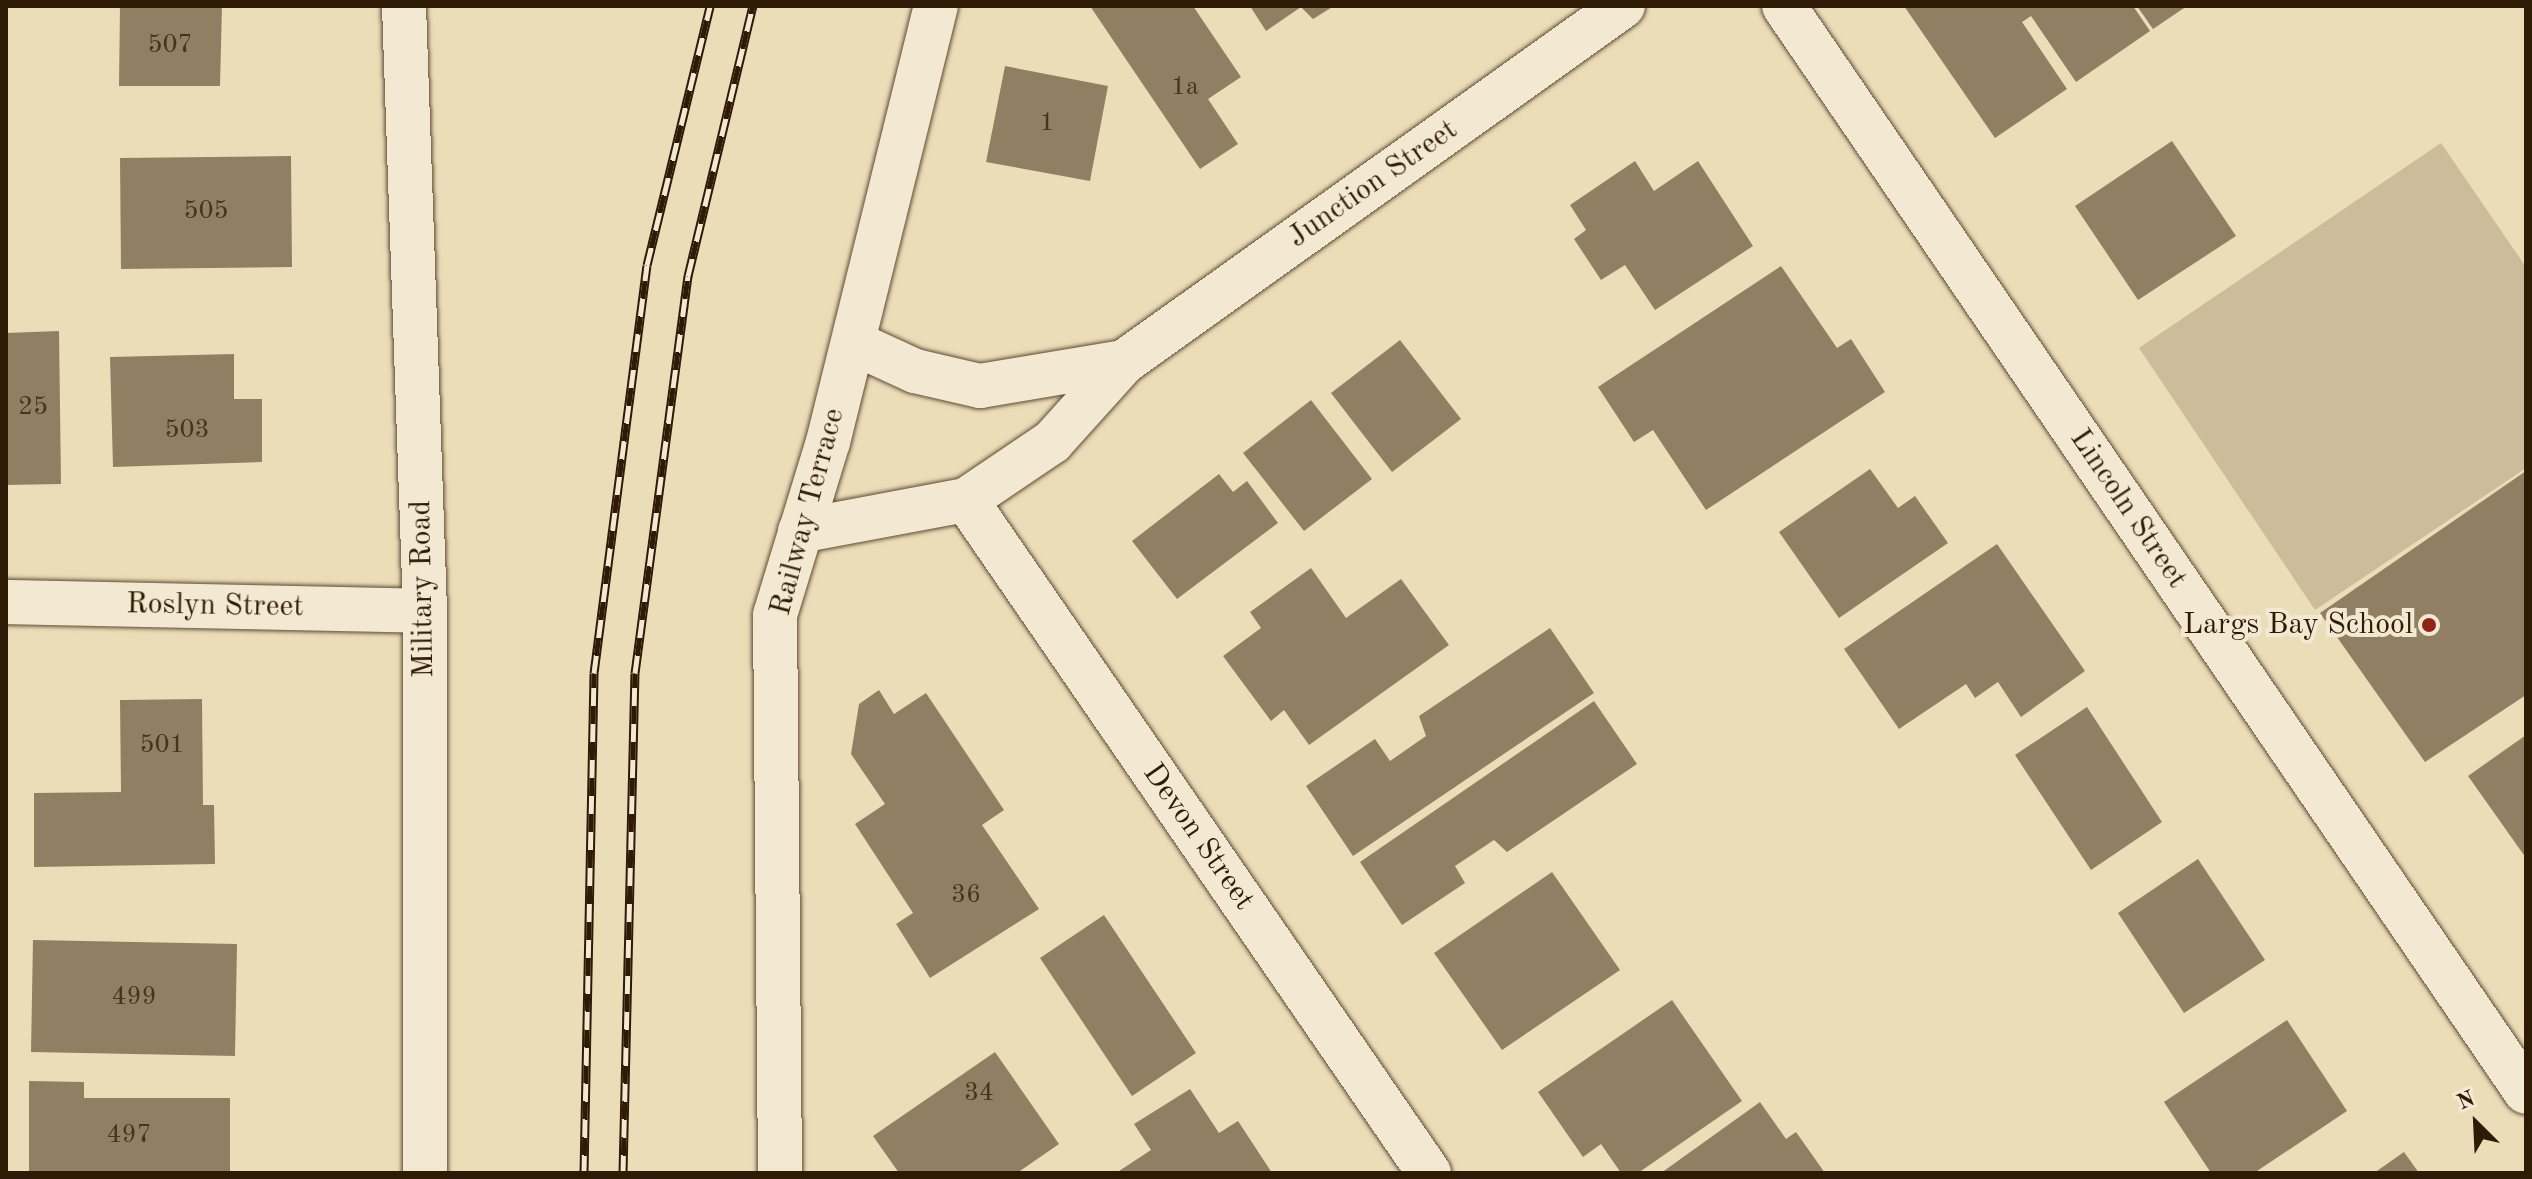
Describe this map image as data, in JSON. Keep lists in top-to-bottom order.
{
  "streets": {
    "street": [
      "Junction Street",
      "Lincoln Street",
      "Railway Terrace",
      "Military Road",
      "Roslyn Street",
      "Devon Street"
    ]
  },
  "crossings": [
    ["Junction Street", "Railway Terrace"],
    ["Junction Street", "Devon Street"],
    ["Military Road", "Roslyn Street"]
  ],
  "places": ["Largs Bay School"],
  "house_numbers": [
    "507",
    "1a",
    "1",
    "505",
    "25",
    "503",
    "501",
    "36",
    "499",
    "34",
    "497"
  ],
  "north": "top left"
}
